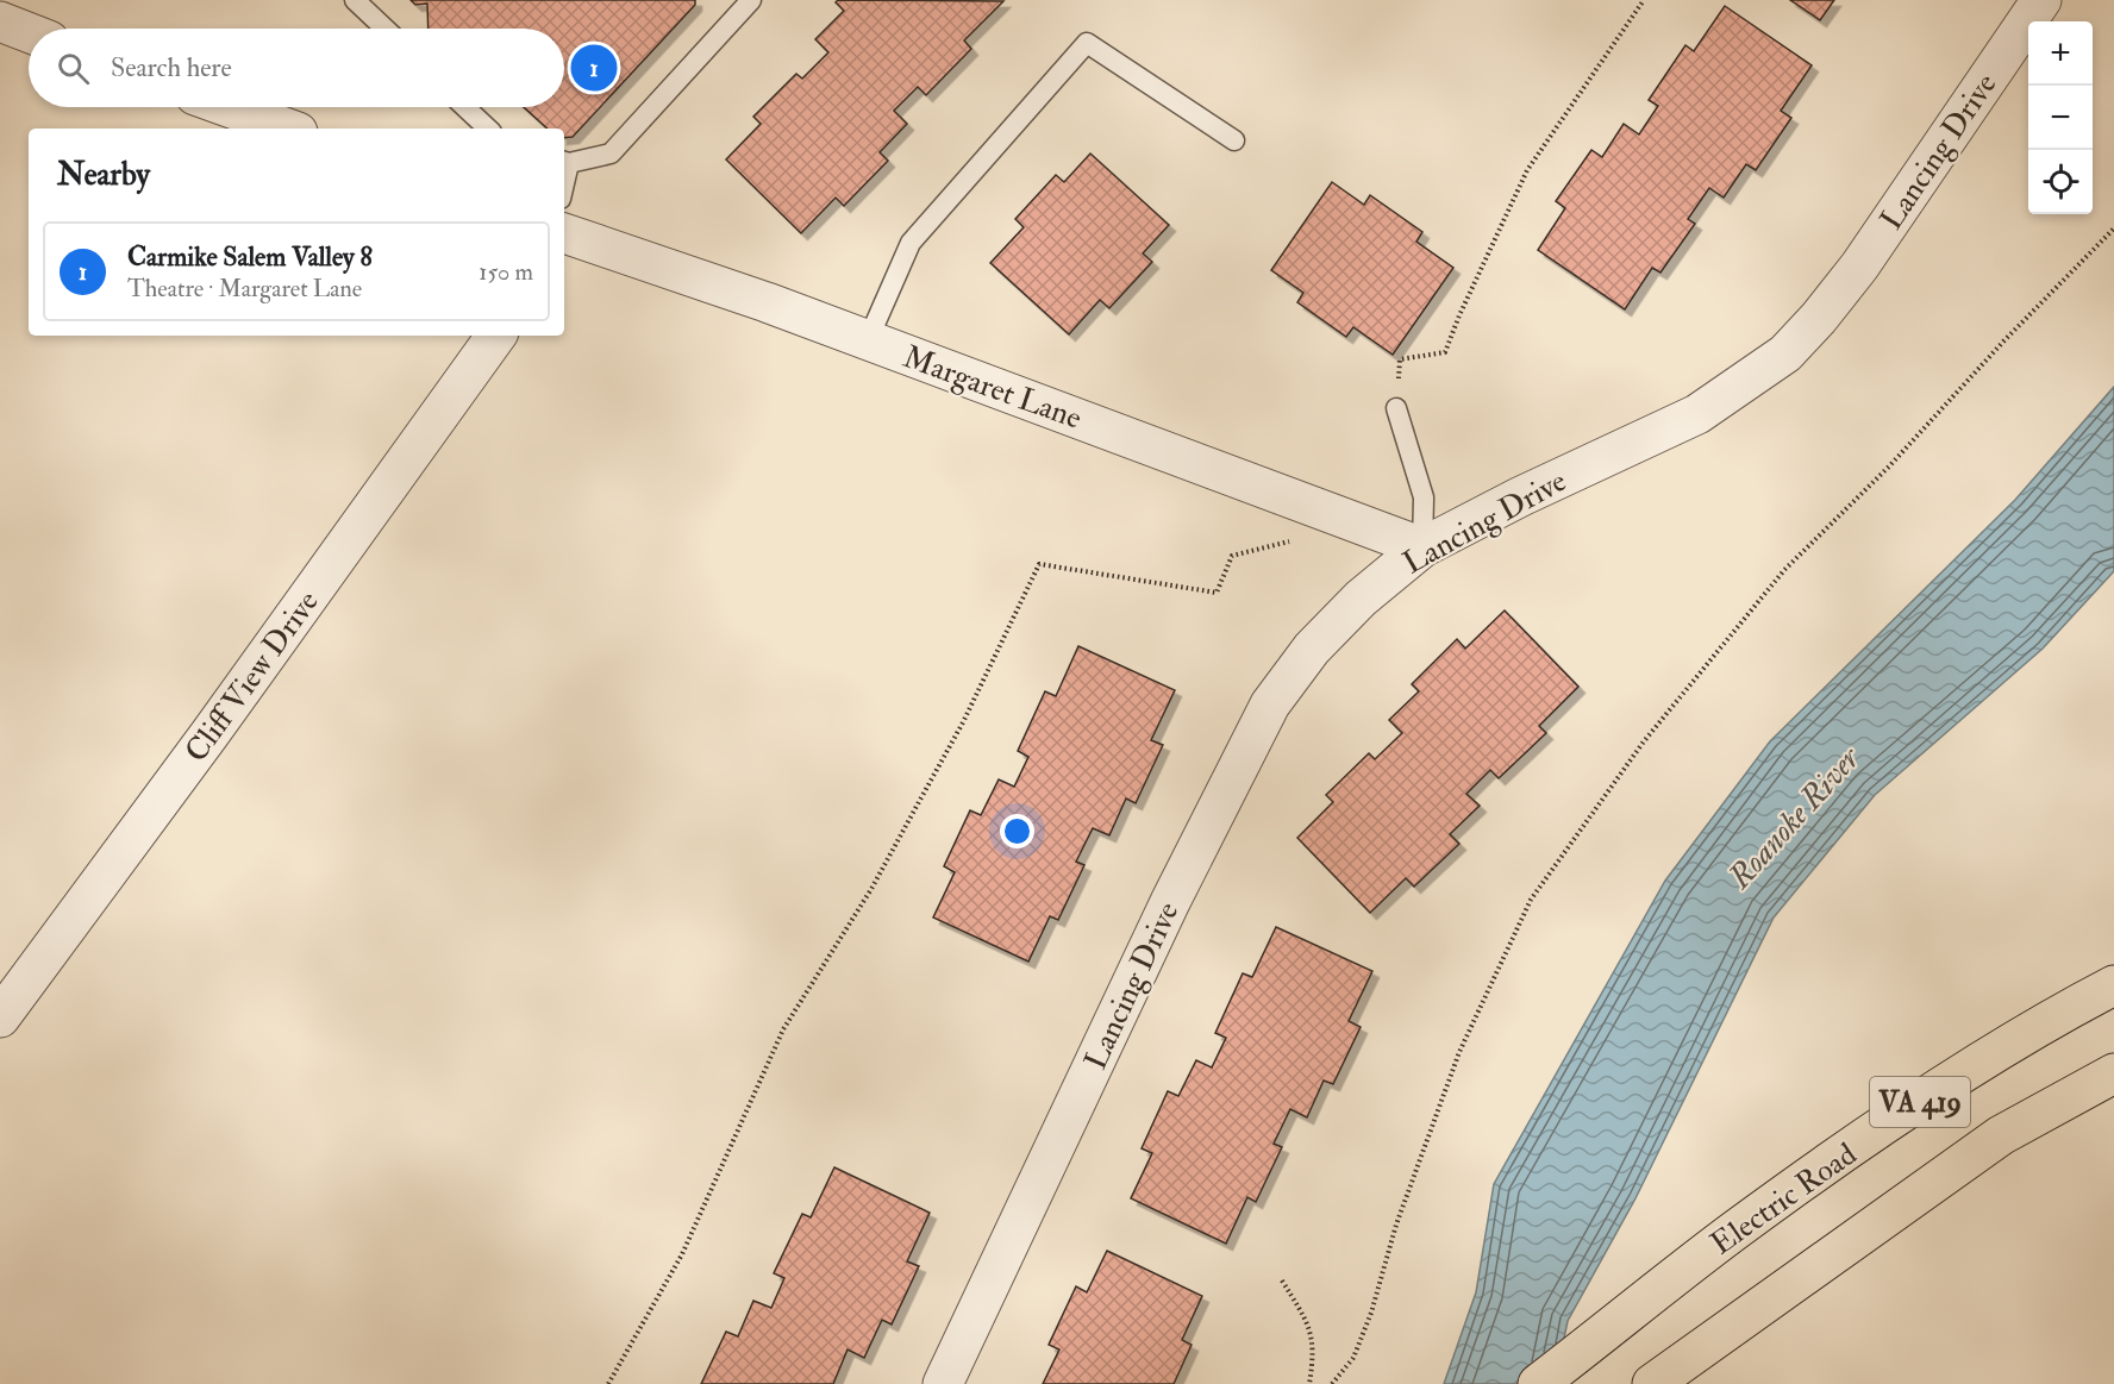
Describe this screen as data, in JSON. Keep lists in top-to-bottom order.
{
  "streets": {
    "main road": ["VA 419", "Electric Road"],
    "street": ["Lancing Drive", "Margaret Lane", "Cliff View Drive"]
  },
  "crossings": [
    ["Lancing Drive", "Margaret Lane"]
  ],
  "water": ["Roanoke River"],
  "page": {
    "map_buttons": ["+", "−"],
    "search": "Search here",
    "pins": "1",
    "heading": "Nearby",
    "list": [
      {
        "mark": "1",
        "name": "Carmike Salem Valley 8",
        "note": "Theatre · Margaret Lane",
        "value": "150 m"
      }
    ]
  }
}
